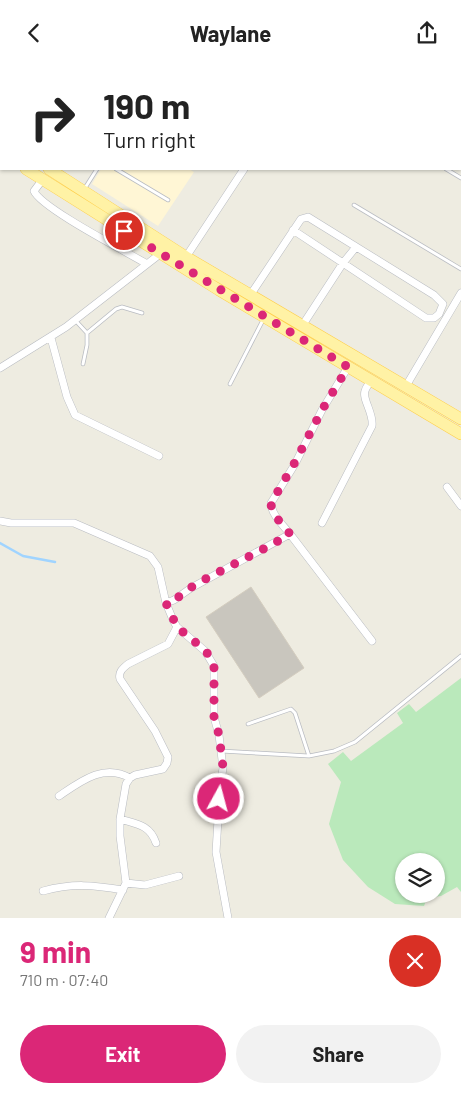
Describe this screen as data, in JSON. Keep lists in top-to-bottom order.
{
  "page": {
    "header": "Waylane",
    "turn": ["190 m", "Turn right"],
    "heading": ["9 min", "710 m · 07:40"],
    "buttons": ["Exit", "Share"]
  }
}
